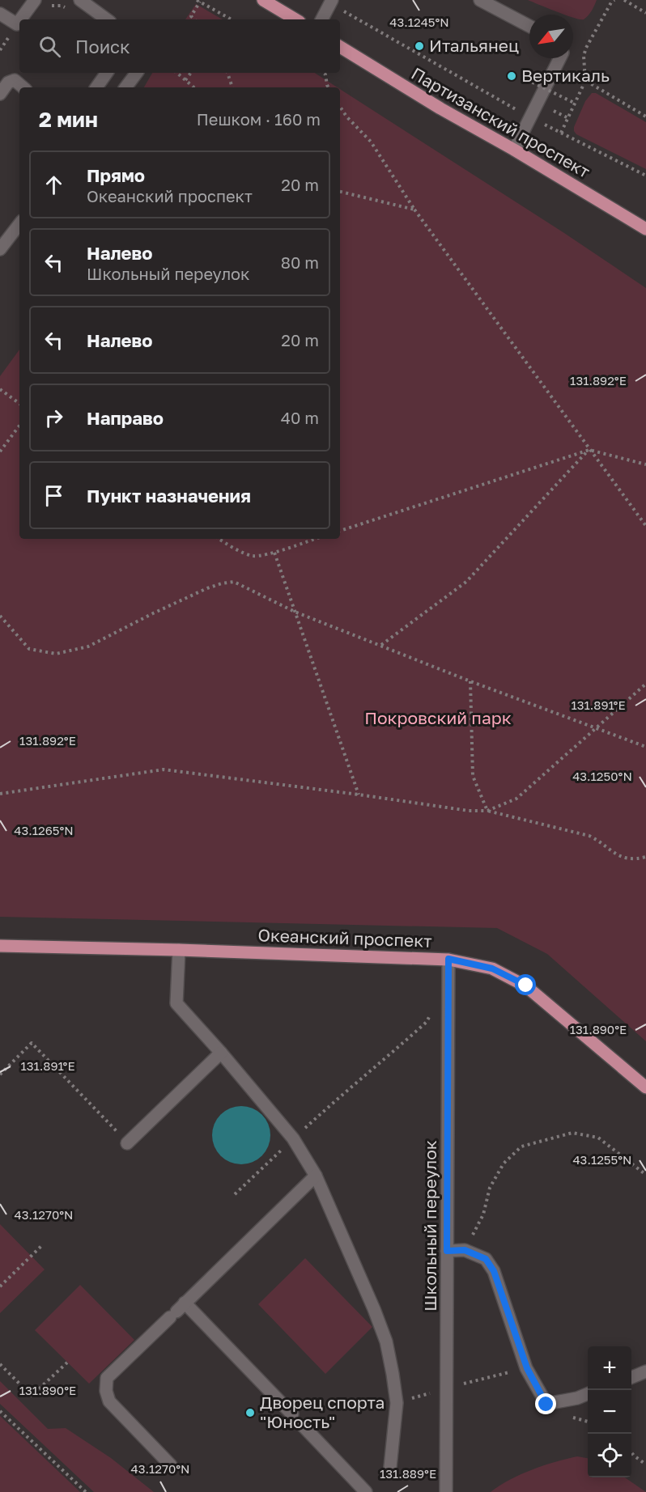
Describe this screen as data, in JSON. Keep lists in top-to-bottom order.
{
  "streets": {
    "main road": ["Партизанский проспект", "Океанский проспект"],
    "street": ["Школьный переулок"]
  },
  "crossings": [
    ["Океанский проспект", "Школьный переулок"]
  ],
  "parks": ["Покровский парк"],
  "places": ["Итальянец", "Вертикаль", "Дворец спорта \"Юность\""],
  "north": "bottom left",
  "page": {
    "search": "Поиск",
    "heading": ["2 мин", "Пешком · 160 m"],
    "list": [
      ["Прямо", "Океанский проспект", "20 m"],
      ["Налево", "Школьный переулок", "80 m"],
      ["Налево", "20 m"],
      ["Направо", "40 m"],
      "Пункт назначения"
    ],
    "map_buttons": ["+", "−"]
  },
  "coordinates": [
    "43.1245°N",
    "131.892°E",
    "131.891°E",
    "43.1250°N",
    "43.1265°N",
    "131.890°E",
    "43.1255°N",
    "43.1270°N",
    "131.889°E"
  ]
}
